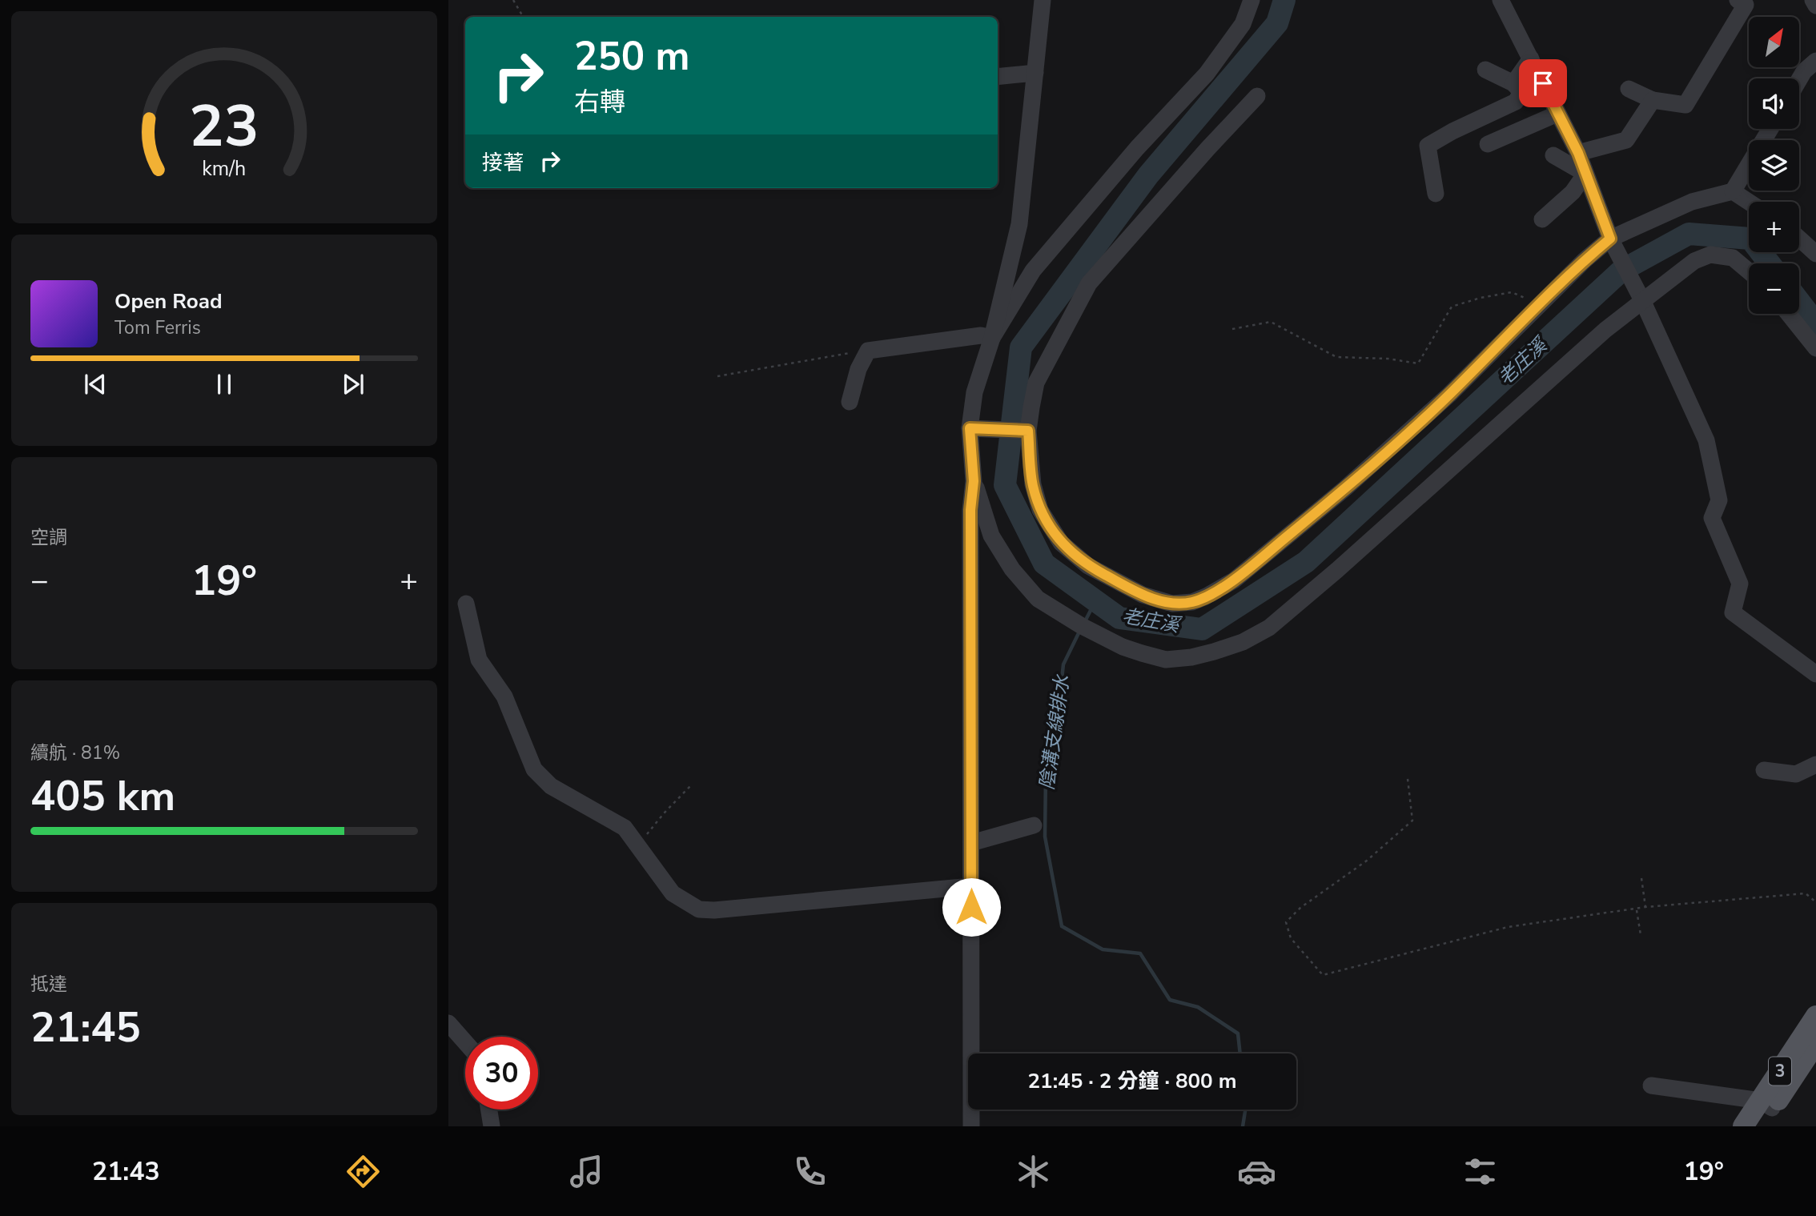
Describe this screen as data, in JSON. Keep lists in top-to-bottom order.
{
  "streets": {
    "main road": ["3"]
  },
  "water": ["老庄溪", "陰溝支線排水"],
  "north": "top right",
  "page": {
    "map_buttons": ["+", "−"],
    "turn": ["250 m", "右轉"],
    "then": "接著",
    "song": ["Open Road", "Tom Ferris"],
    "tile": [
      "空調",
      ["續航 · 81%", "405 km"],
      ["抵達", "21:45"]
    ],
    "heat": ["−", "19°", "+"],
    "limit": "30",
    "trip": "21:45 · 2 分鐘 · 800 m",
    "tabs": ["21:43", "19°"],
    "gauge": ["23", "km/h"]
  }
}
